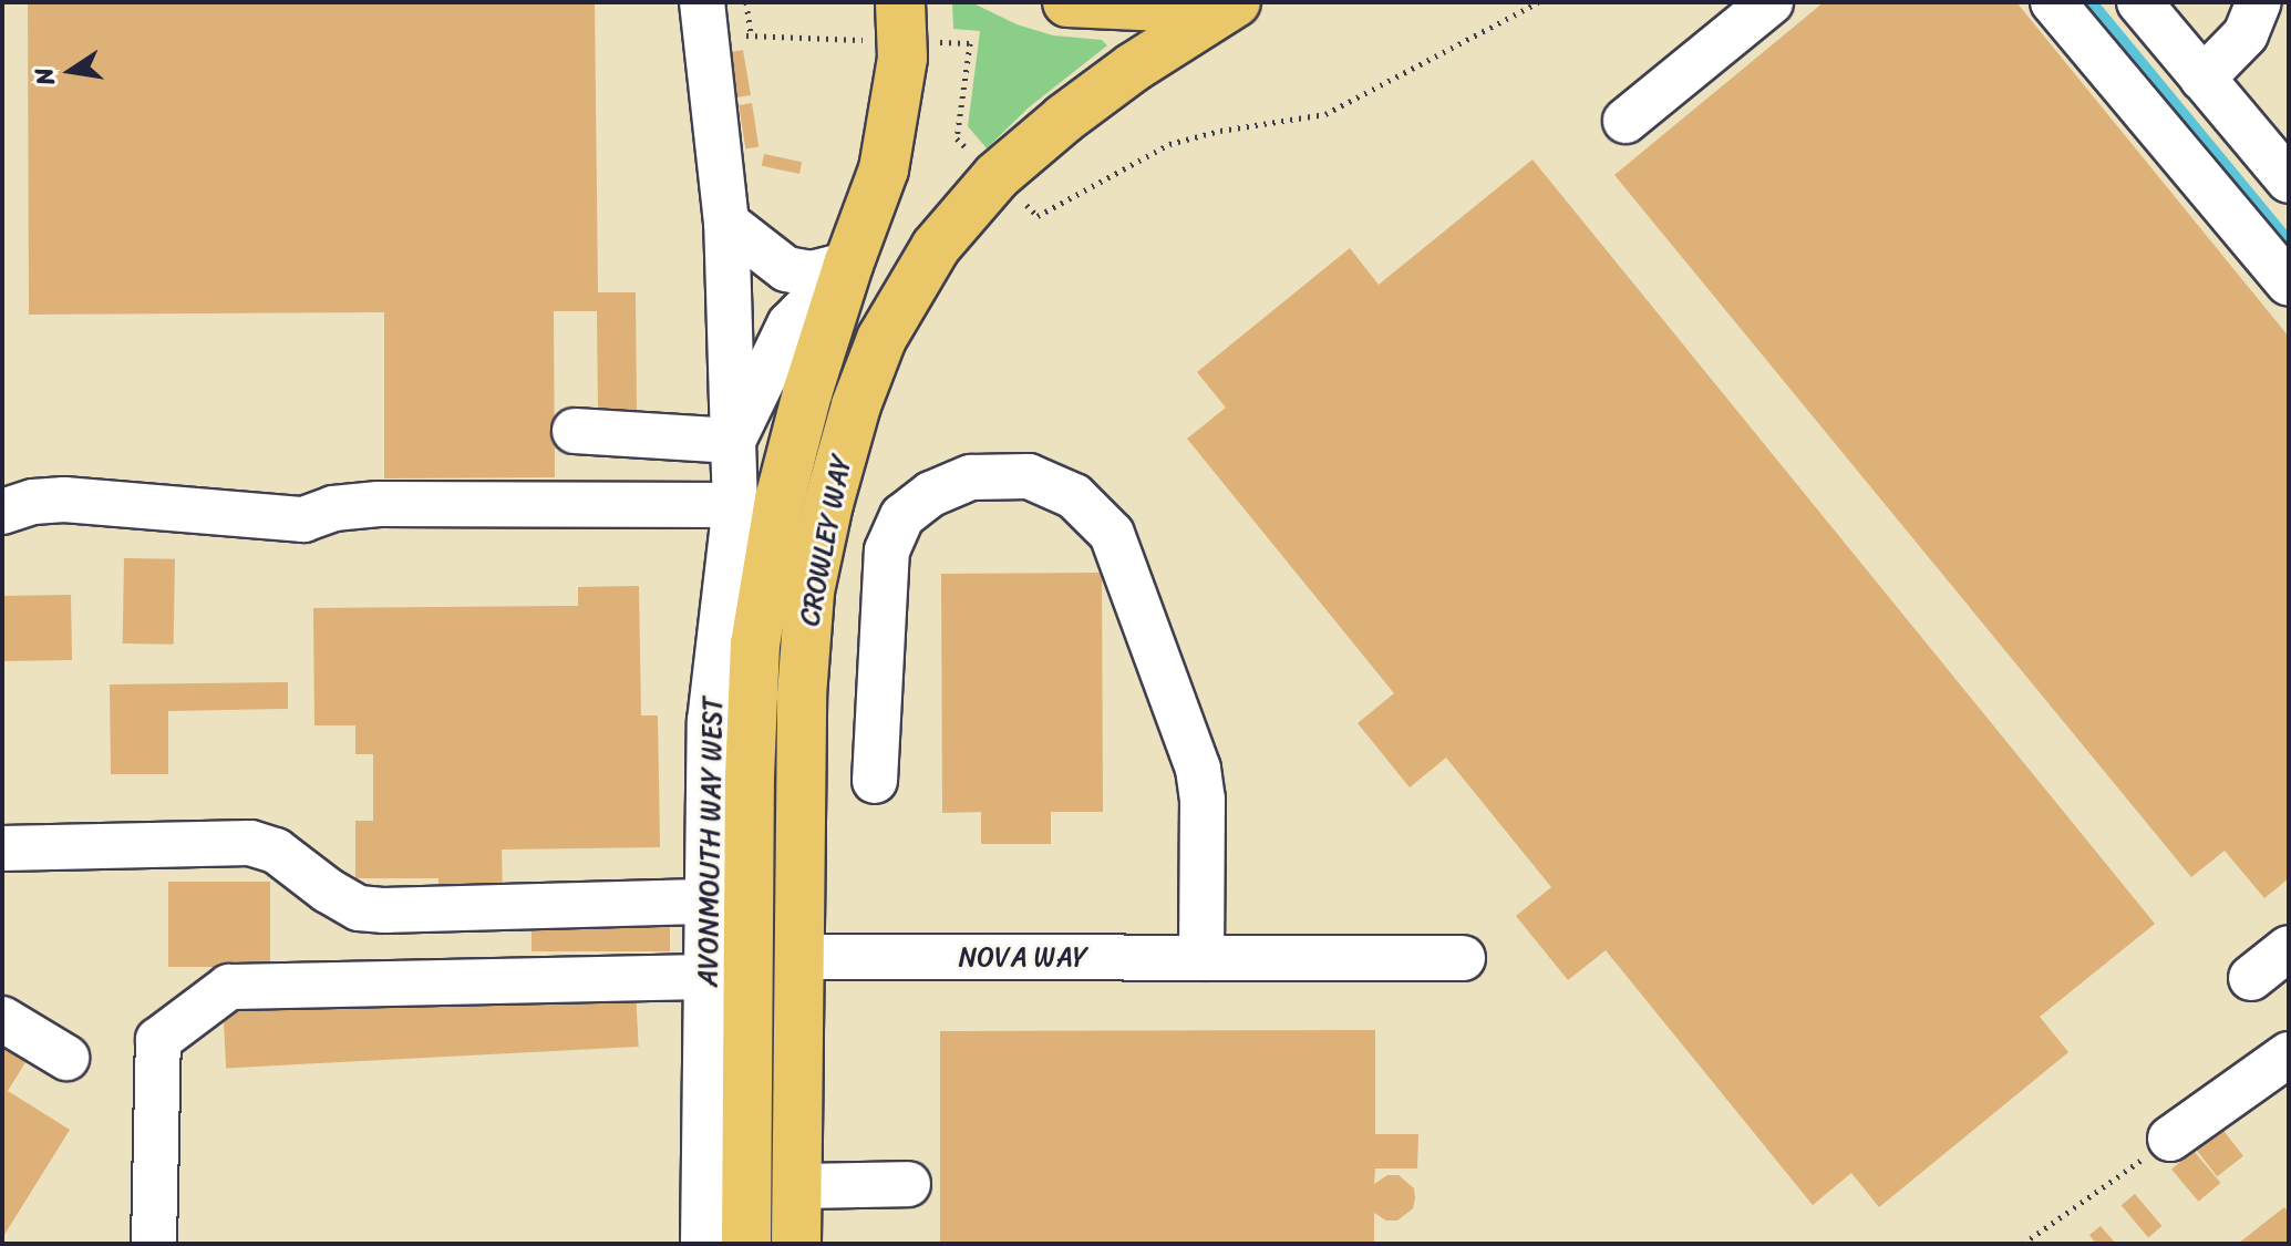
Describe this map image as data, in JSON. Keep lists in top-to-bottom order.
{
  "streets": {
    "highway": ["CROWLEY WAY"],
    "street": ["AVONMOUTH WAY WEST", "NOVA WAY"]
  },
  "crossings": [
    ["CROWLEY WAY", "AVONMOUTH WAY WEST"],
    ["CROWLEY WAY", "NOVA WAY"]
  ],
  "north": "left"
}
